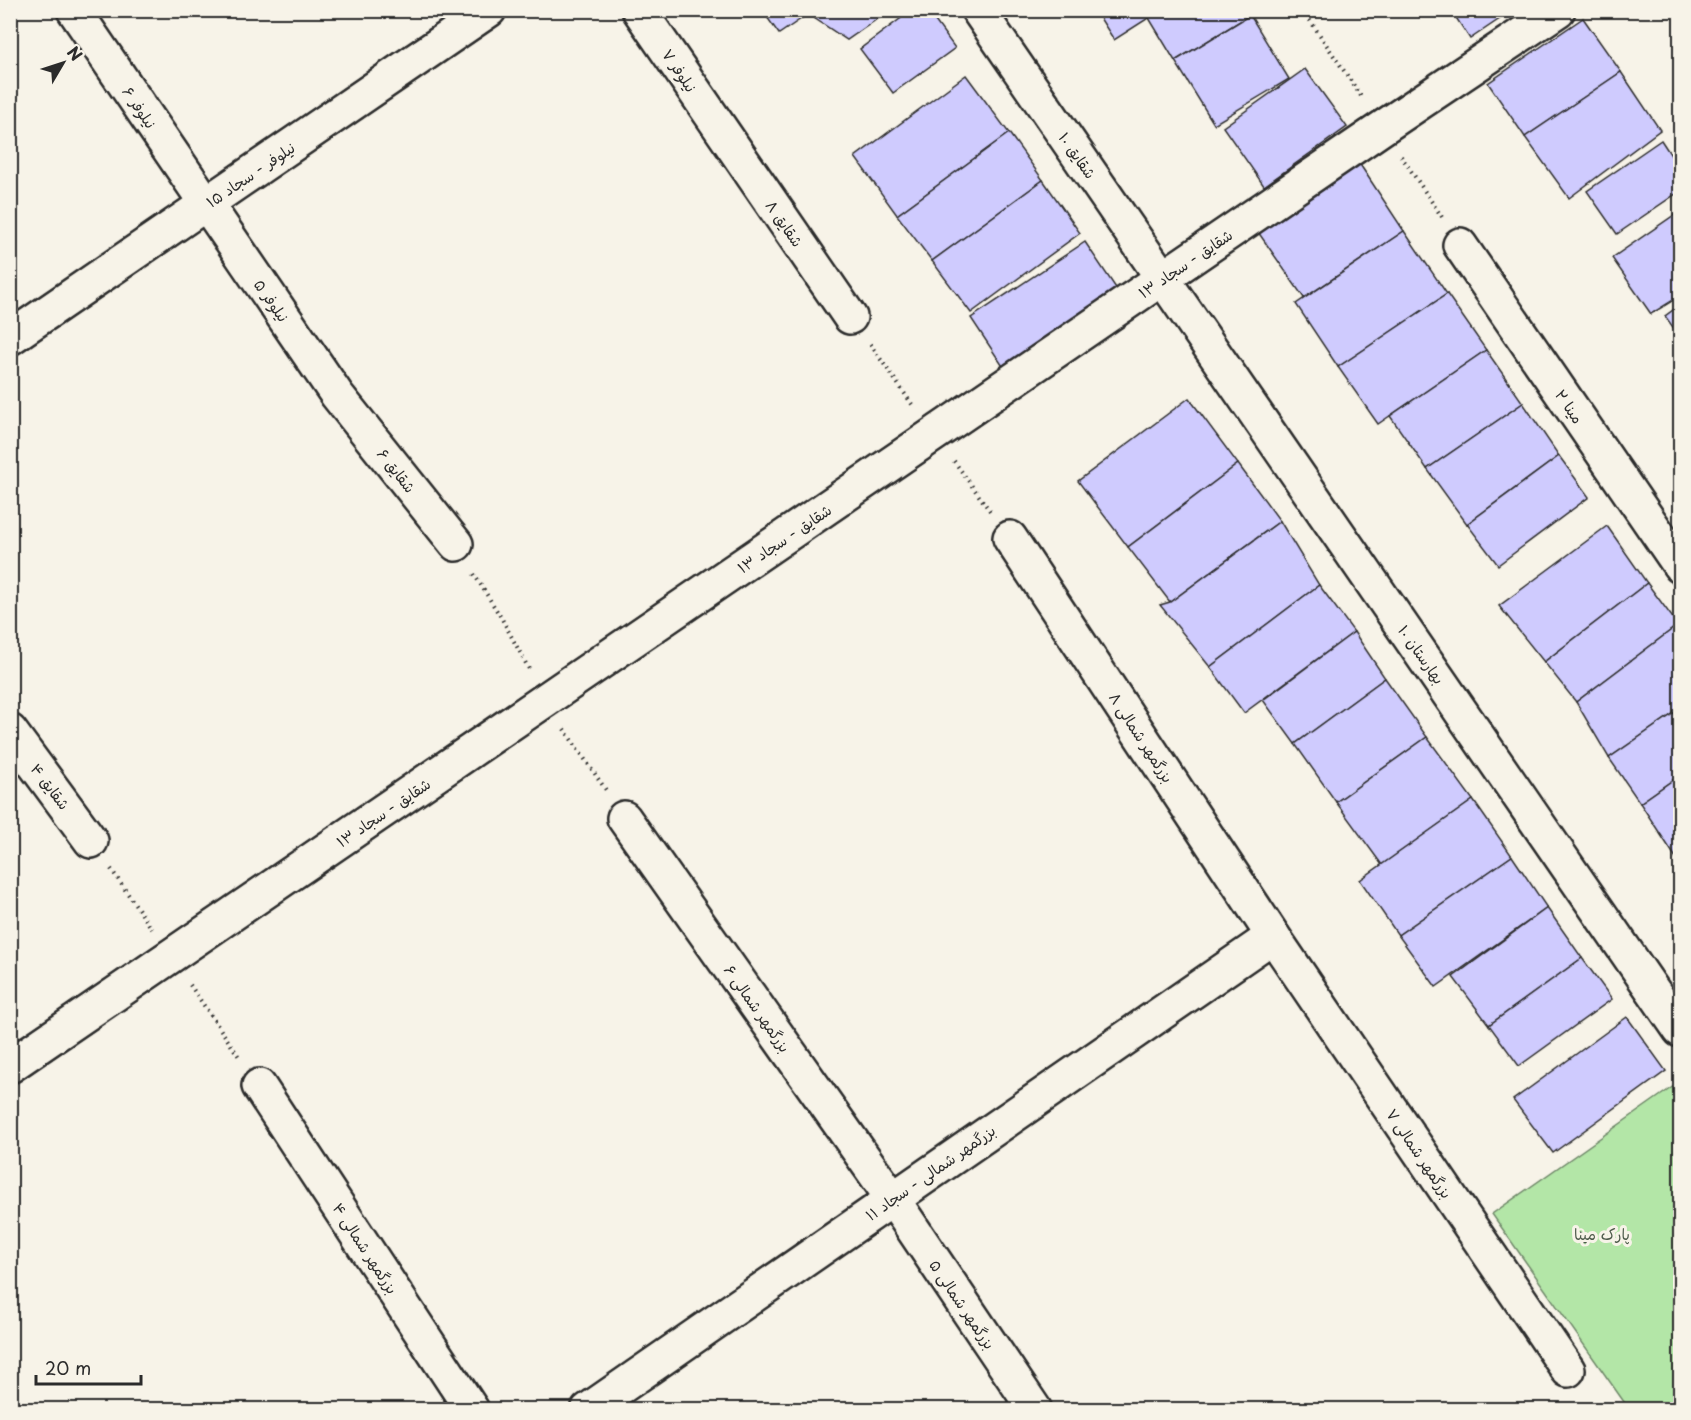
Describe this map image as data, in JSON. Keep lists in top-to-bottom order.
{
  "streets": {
    "street": [
      "نیلوفر ۷",
      "نیلوفر ۶",
      "شقایق ۱۰",
      "نیلوفر - سجاد ۱۵",
      "شقایق ۸",
      "شقایق - سجاد ۱۳",
      "نیلوفر ۵",
      "مینا ۲",
      "شقایق ۶",
      "بهارستان ۱۰",
      "بزرگمهر شمالی ۸",
      "شقایق ۴",
      "بزرگمهر شمالی ۶",
      "بزرگمهر شمالی ۷",
      "بزرگمهر شمالی - سجاد ۱۱",
      "بزرگمهر شمالی ۴",
      "بزرگمهر شمالی ۵"
    ]
  },
  "crossings": [
    ["نیلوفر ۷", "شقایق ۸"],
    ["نیلوفر ۶", "نیلوفر - سجاد ۱۵"],
    ["نیلوفر ۶", "نیلوفر ۵"],
    ["شقایق ۱۰", "شقایق - سجاد ۱۳"],
    ["شقایق ۱۰", "بهارستان ۱۰"],
    ["نیلوفر - سجاد ۱۵", "نیلوفر ۵"],
    ["شقایق - سجاد ۱۳", "بهارستان ۱۰"],
    ["نیلوفر ۵", "شقایق ۶"],
    ["بزرگمهر شمالی ۸", "بزرگمهر شمالی ۷"],
    ["بزرگمهر شمالی ۸", "بزرگمهر شمالی - سجاد ۱۱"],
    ["بزرگمهر شمالی ۶", "بزرگمهر شمالی - سجاد ۱۱"],
    ["بزرگمهر شمالی ۶", "بزرگمهر شمالی ۵"],
    ["بزرگمهر شمالی ۷", "بزرگمهر شمالی - سجاد ۱۱"],
    ["بزرگمهر شمالی - سجاد ۱۱", "بزرگمهر شمالی ۵"]
  ],
  "parks": ["پارک مینا"],
  "scale_bar": "20 m",
  "north": "top right"
}
